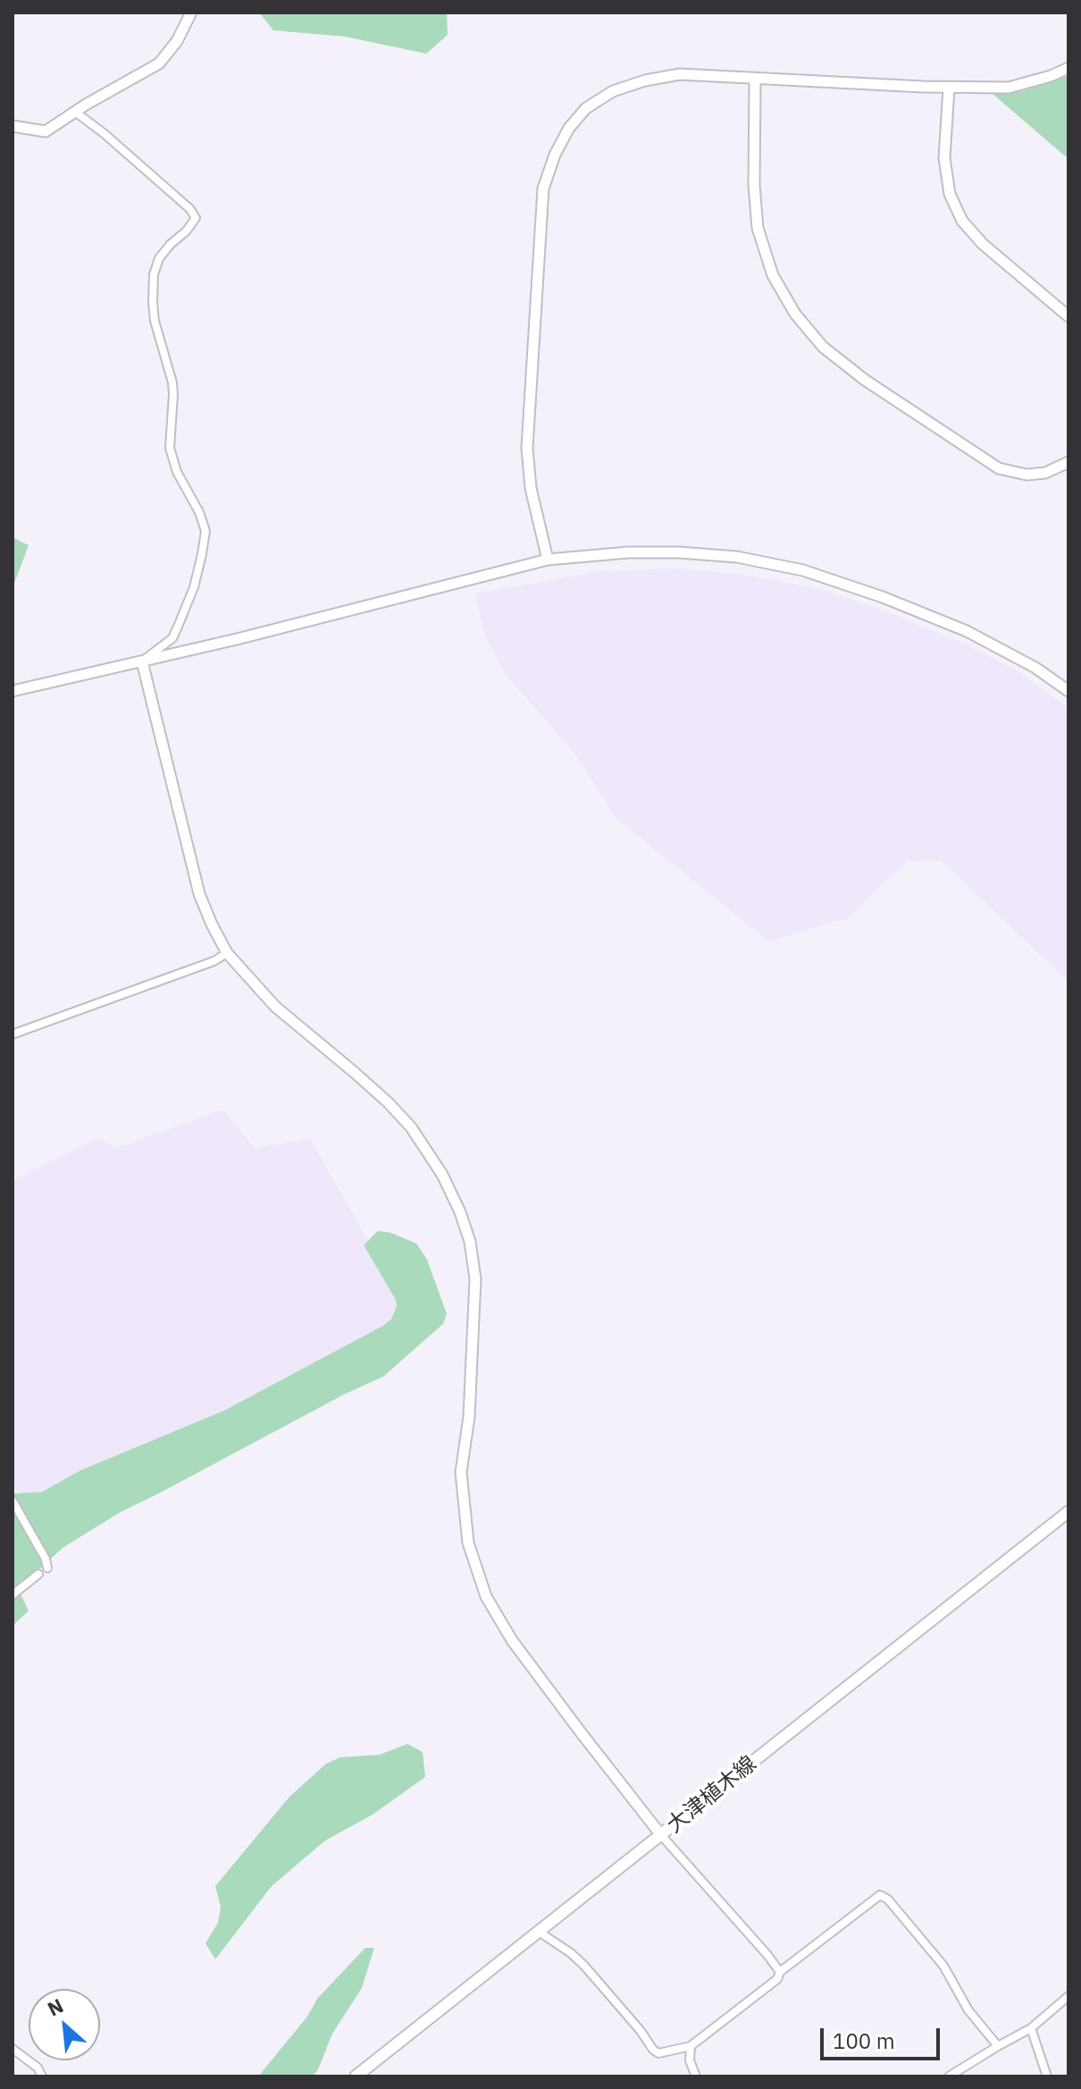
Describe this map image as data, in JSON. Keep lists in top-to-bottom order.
{
  "streets": {
    "main road": ["大津植木線"]
  },
  "scale_bar": "100 m",
  "north": "top left"
}
